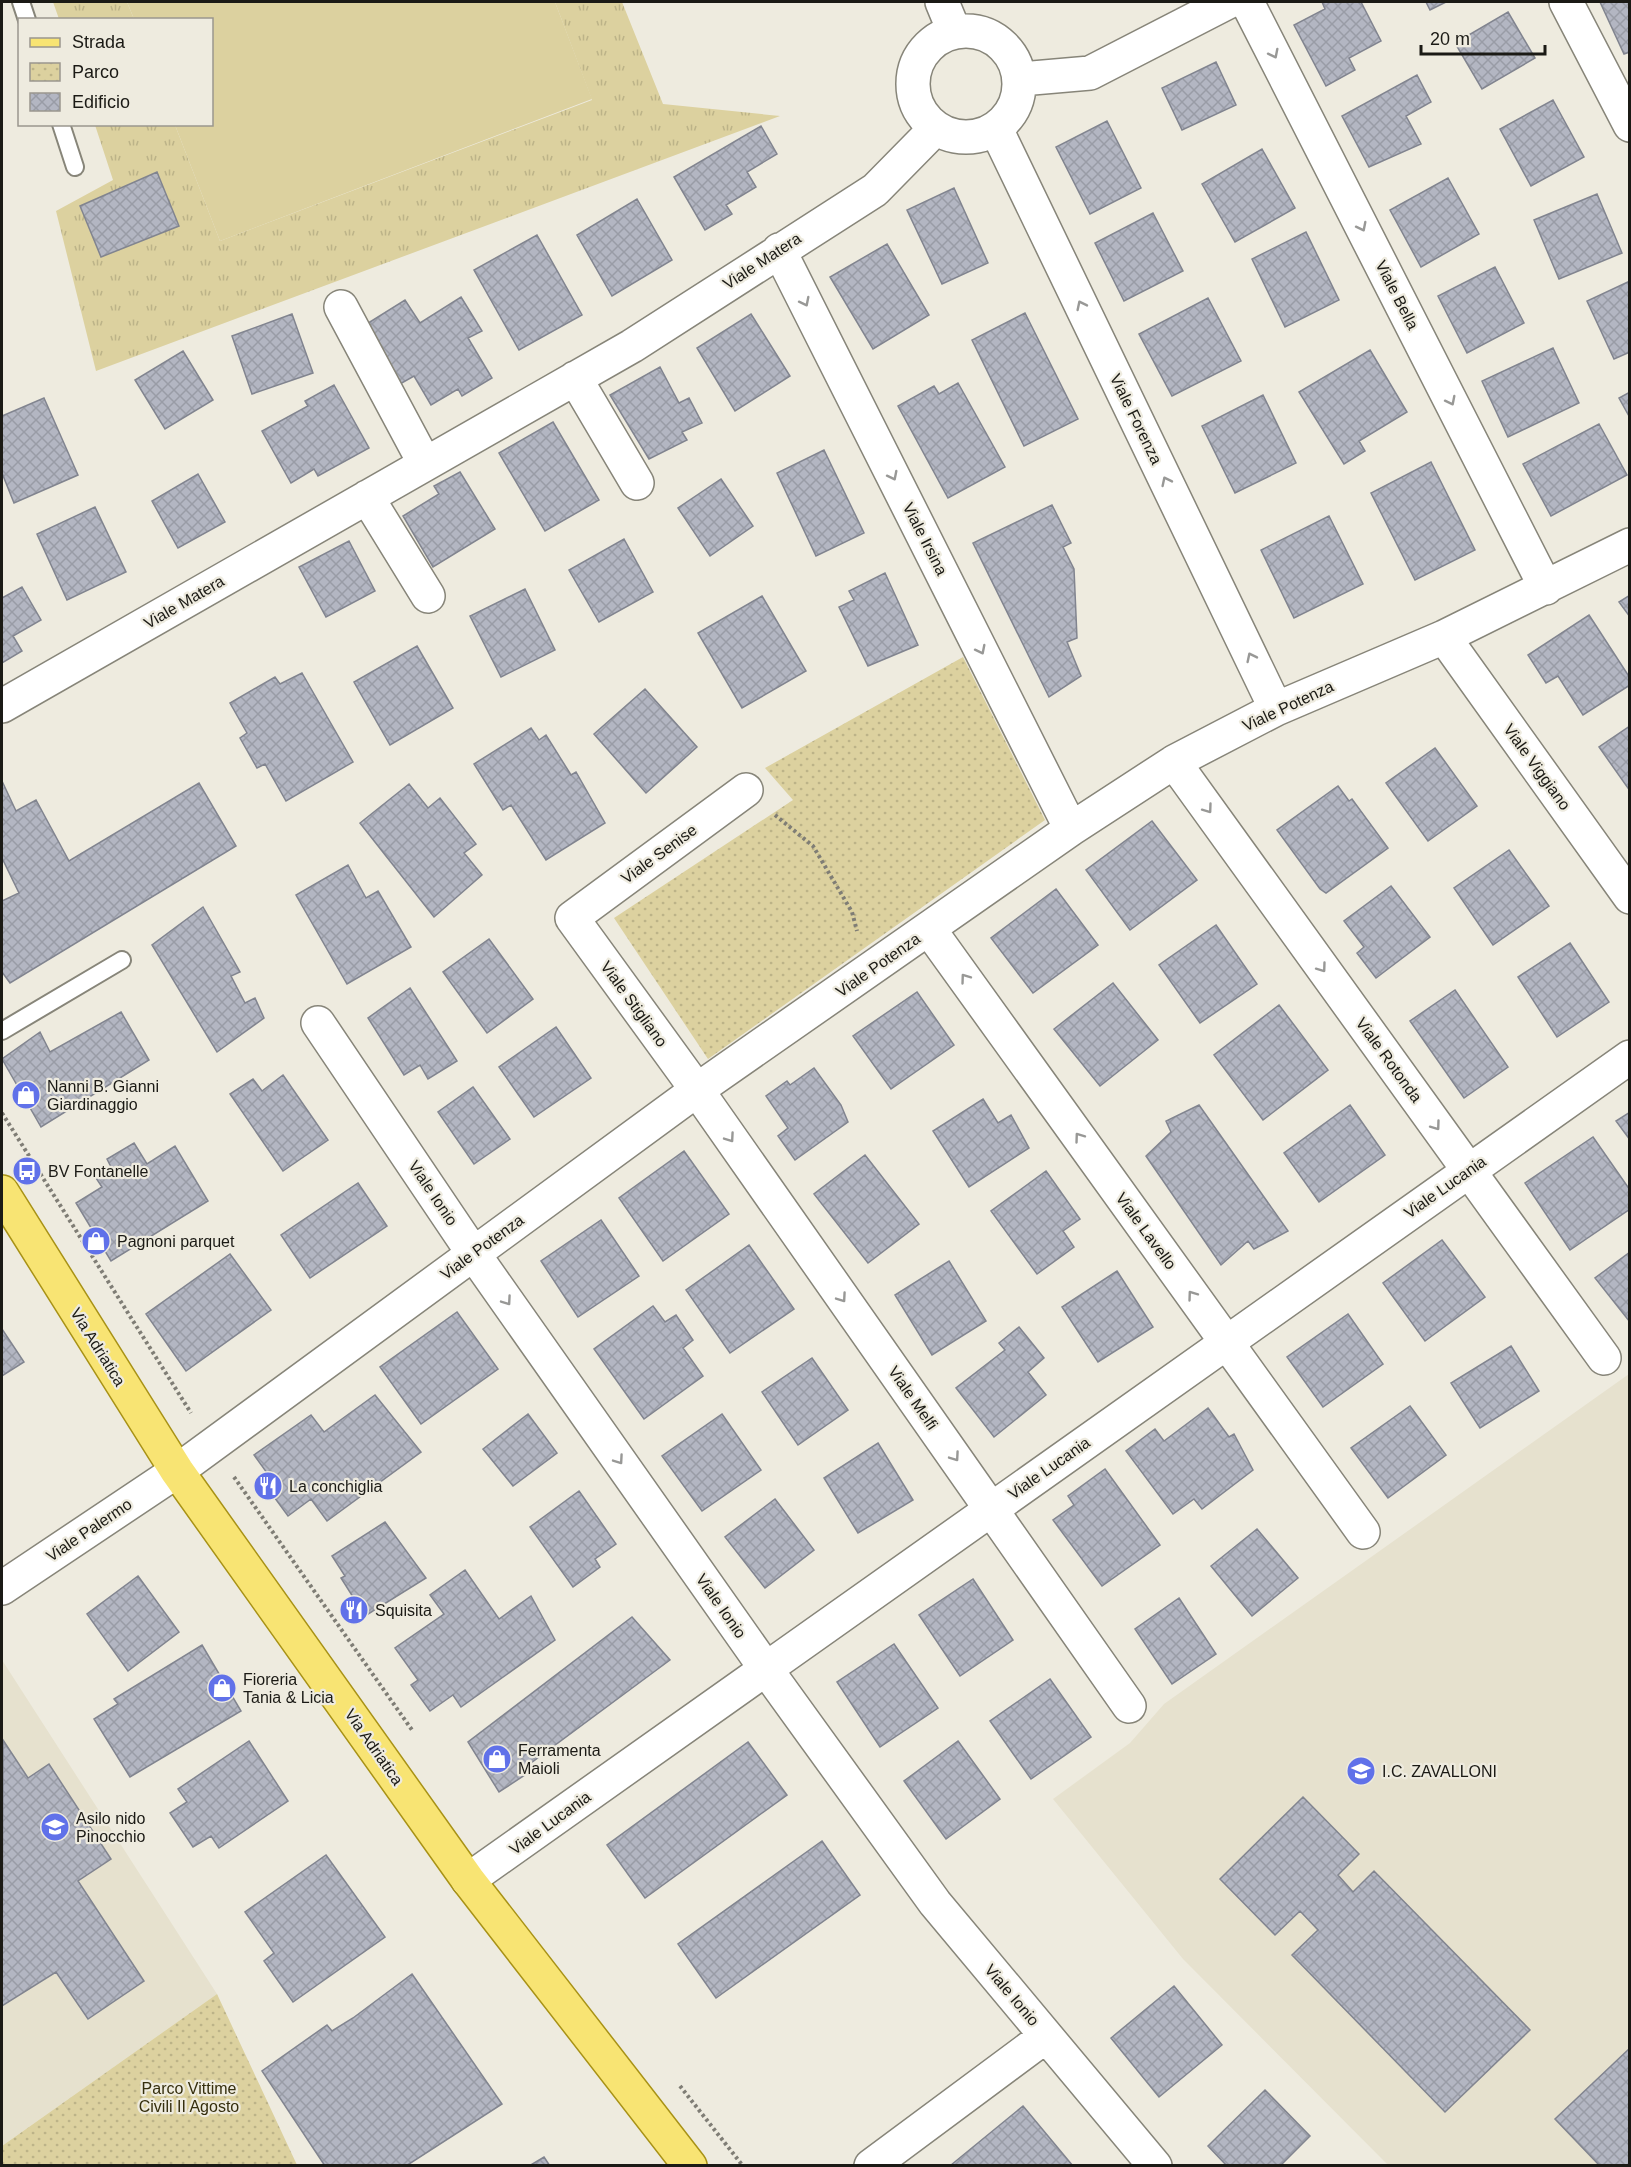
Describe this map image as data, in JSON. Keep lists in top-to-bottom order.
{
  "streets": {
    "main road": ["Via Adriatica"],
    "street": [
      "Viale Matera",
      "Viale Bella",
      "Viale Forenza",
      "Viale Irsina",
      "Viale Potenza",
      "Viale Viggiano",
      "Viale Senise",
      "Viale Stigliano",
      "Viale Rotonda",
      "Viale Lucania",
      "Viale Ionio",
      "Viale Lavello",
      "Viale Melfi",
      "Viale Palermo"
    ]
  },
  "crossings": [
    ["Viale Matera", "Viale Forenza"],
    ["Viale Matera", "Viale Irsina"],
    ["Viale Bella", "Viale Potenza"],
    ["Viale Forenza", "Viale Potenza"],
    ["Viale Irsina", "Viale Potenza"],
    ["Viale Potenza", "Viale Viggiano"],
    ["Viale Potenza", "Viale Stigliano"],
    ["Viale Potenza", "Viale Rotonda"],
    ["Viale Potenza", "Viale Ionio"],
    ["Viale Potenza", "Viale Lavello"],
    ["Viale Potenza", "Via Adriatica"],
    ["Viale Potenza", "Viale Melfi"],
    ["Viale Potenza", "Viale Palermo"],
    ["Viale Senise", "Viale Stigliano"],
    ["Viale Stigliano", "Viale Melfi"],
    ["Viale Rotonda", "Viale Lucania"],
    ["Viale Lucania", "Viale Ionio"],
    ["Viale Lucania", "Viale Lavello"],
    ["Viale Lucania", "Via Adriatica"],
    ["Viale Lucania", "Viale Melfi"],
    ["Via Adriatica", "Viale Palermo"]
  ],
  "one_way": [
    "Viale Bella",
    "Viale Forenza",
    "Viale Irsina",
    "Viale Rotonda",
    "Viale Ionio",
    "Viale Lavello",
    "Viale Melfi"
  ],
  "parks": ["Parco Vittime Civili II Agosto"],
  "places": {
    "shop": [
      "Nanni B. Gianni Giardinaggio",
      "Pagnoni parquet",
      "Fioreria Tania & Licia",
      "Ferramenta Maioli"
    ],
    "bus stop": ["BV Fontanelle"],
    "restaurant": ["La conchiglia", "Squisita"],
    "school or university": ["I.C. ZAVALLONI", "Asilo nido Pinocchio"]
  },
  "legend": ["Strada", "Parco", "Edificio"],
  "scale_bar": "20 m"
}
